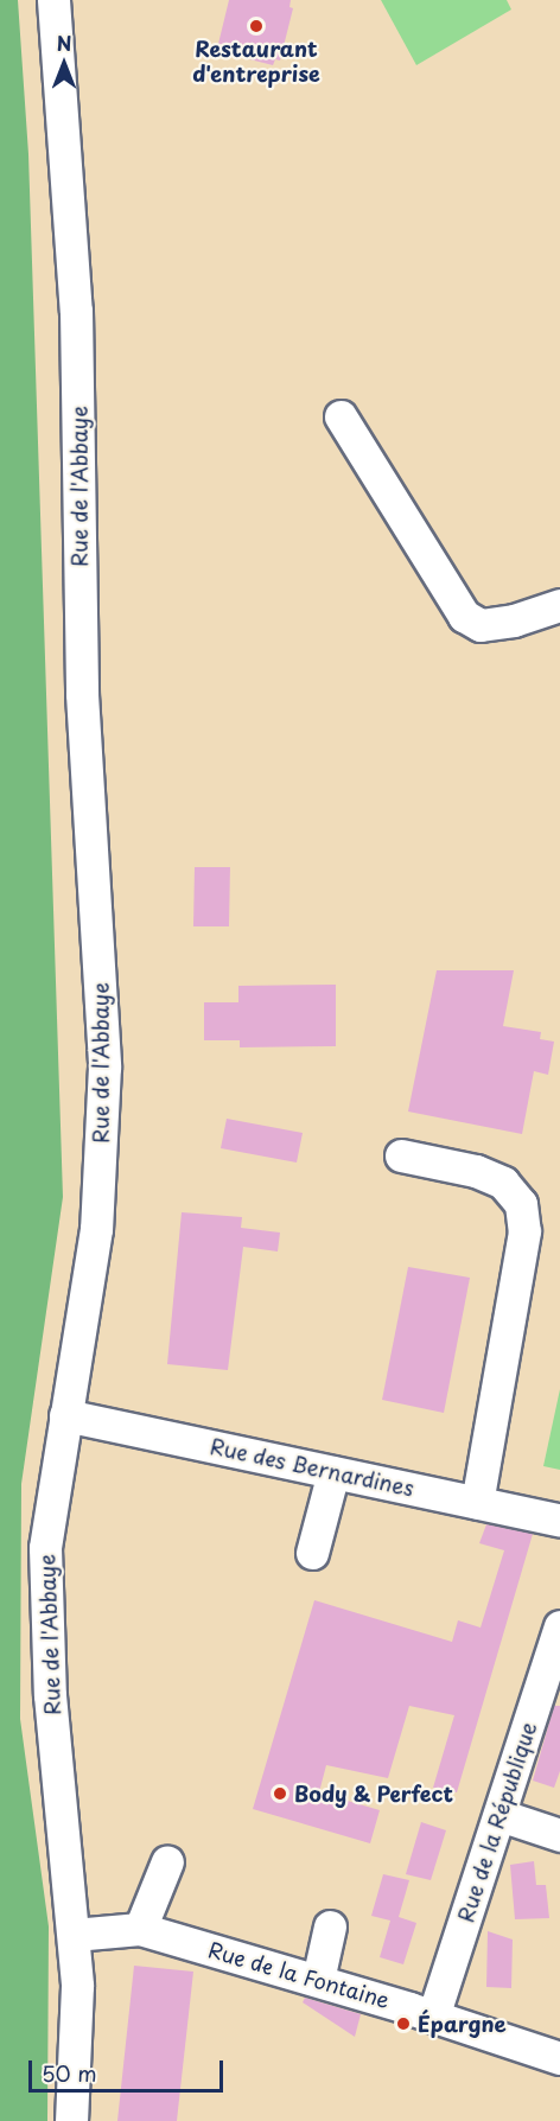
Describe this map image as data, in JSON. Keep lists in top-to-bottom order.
{
  "streets": {
    "street": [
      "Rue de l'Abbaye",
      "Rue des Bernardines",
      "Rue de la République",
      "Rue de la Fontaine"
    ]
  },
  "crossings": [
    ["Rue de l'Abbaye", "Rue des Bernardines"],
    ["Rue de l'Abbaye", "Rue de la Fontaine"],
    ["Rue de la République", "Rue de la Fontaine"]
  ],
  "places": ["Restaurant d'entreprise", "Body & Perfect", "Épargne"],
  "scale_bar": "50 m",
  "north": "top"
}
